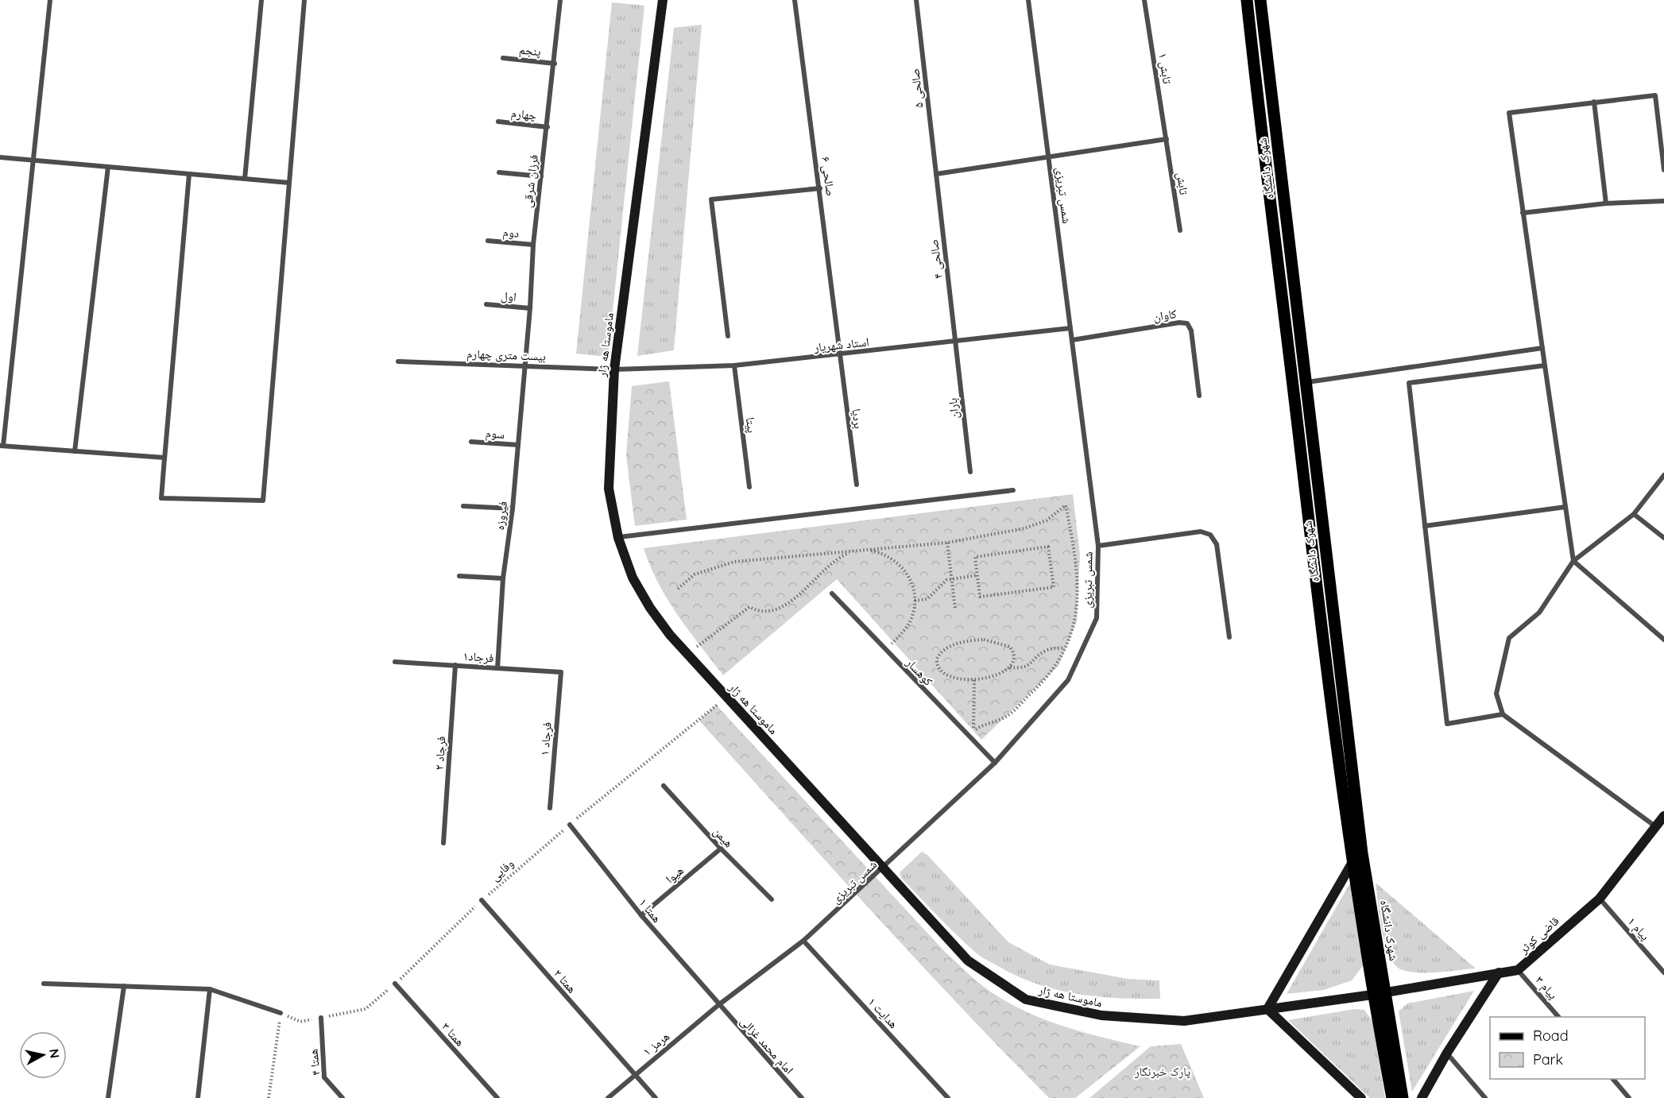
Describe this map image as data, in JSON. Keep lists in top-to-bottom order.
{
  "streets": {
    "main road": ["شهرک دانشگاه", "ماموستا هه ژار", "قاضی کوثر"],
    "street": [
      "پنجم",
      "تابش ۱",
      "صالحی ۵",
      "چهارم",
      "صالحی ۶",
      "فرزان شرقی",
      "تابش",
      "شمس تبریزی",
      "دوم",
      "صالحی ۴",
      "اول",
      "کاوان",
      "استاد شهریار",
      "بیست متری چهارم",
      "باران",
      "بردیا",
      "پیتا",
      "سوم",
      "فیروزه",
      "فرجاد۱",
      "کوهسار",
      "فرجاد ۱",
      "فرجاد ۲",
      "هیمن",
      "هیوا",
      "همتا ۱",
      "پیام ۱",
      "همتا ۲",
      "پیام ۳",
      "هدایت ۱",
      "همتا ۳",
      "هرمز ۱",
      "امام محمد غزالی",
      "همتا ۴"
    ],
    "path": ["وفایی"]
  },
  "crossings": [
    ["پنجم", "فرزان شرقی"],
    ["تابش ۱", "تابش"],
    ["صالحی ۵", "صالحی ۴"],
    ["چهارم", "فرزان شرقی"],
    ["شهرک دانشگاه", "ماموستا هه ژار"],
    ["شهرک دانشگاه", "قاضی کوثر"],
    ["صالحی ۶", "استاد شهریار"],
    ["صالحی ۶", "بردیا"],
    ["فرزان شرقی", "دوم"],
    ["فرزان شرقی", "اول"],
    ["فرزان شرقی", "بیست متری چهارم"],
    ["فرزان شرقی", "فیروزه"],
    ["شمس تبریزی", "کاوان"],
    ["شمس تبریزی", "ماموستا هه ژار"],
    ["شمس تبریزی", "استاد شهریار"],
    ["شمس تبریزی", "کوهسار"],
    ["شمس تبریزی", "همتا ۱"],
    ["شمس تبریزی", "هدایت ۱"],
    ["شمس تبریزی", "هرمز ۱"],
    ["شمس تبریزی", "امام محمد غزالی"],
    ["صالحی ۴", "استاد شهریار"],
    ["صالحی ۴", "باران"],
    ["ماموستا هه ژار", "استاد شهریار"],
    ["ماموستا هه ژار", "بیست متری چهارم"],
    ["ماموستا هه ژار", "وفایی"],
    ["ماموستا هه ژار", "قاضی کوثر"],
    ["استاد شهریار", "بیست متری چهارم"],
    ["استاد شهریار", "باران"],
    ["استاد شهریار", "بردیا"],
    ["استاد شهریار", "پیتا"],
    ["بیست متری چهارم", "فیروزه"],
    ["سوم", "فیروزه"],
    ["فیروزه", "فرجاد۱"],
    ["فرجاد۱", "فرجاد ۱"],
    ["فرجاد۱", "فرجاد ۲"],
    ["هیمن", "هیوا"],
    ["وفایی", "همتا ۱"],
    ["وفایی", "همتا ۲"],
    ["وفایی", "همتا ۳"],
    ["وفایی", "همتا ۴"],
    ["هیوا", "همتا ۱"],
    ["همتا ۱", "هرمز ۱"],
    ["همتا ۱", "امام محمد غزالی"],
    ["پیام ۱", "قاضی کوثر"],
    ["قاضی کوثر", "پیام ۳"],
    ["همتا ۲", "هرمز ۱"],
    ["هرمز ۱", "امام محمد غزالی"]
  ],
  "parks": ["پارک خبرنگار"],
  "legend": ["Road", "Park"],
  "north": "right"
}
